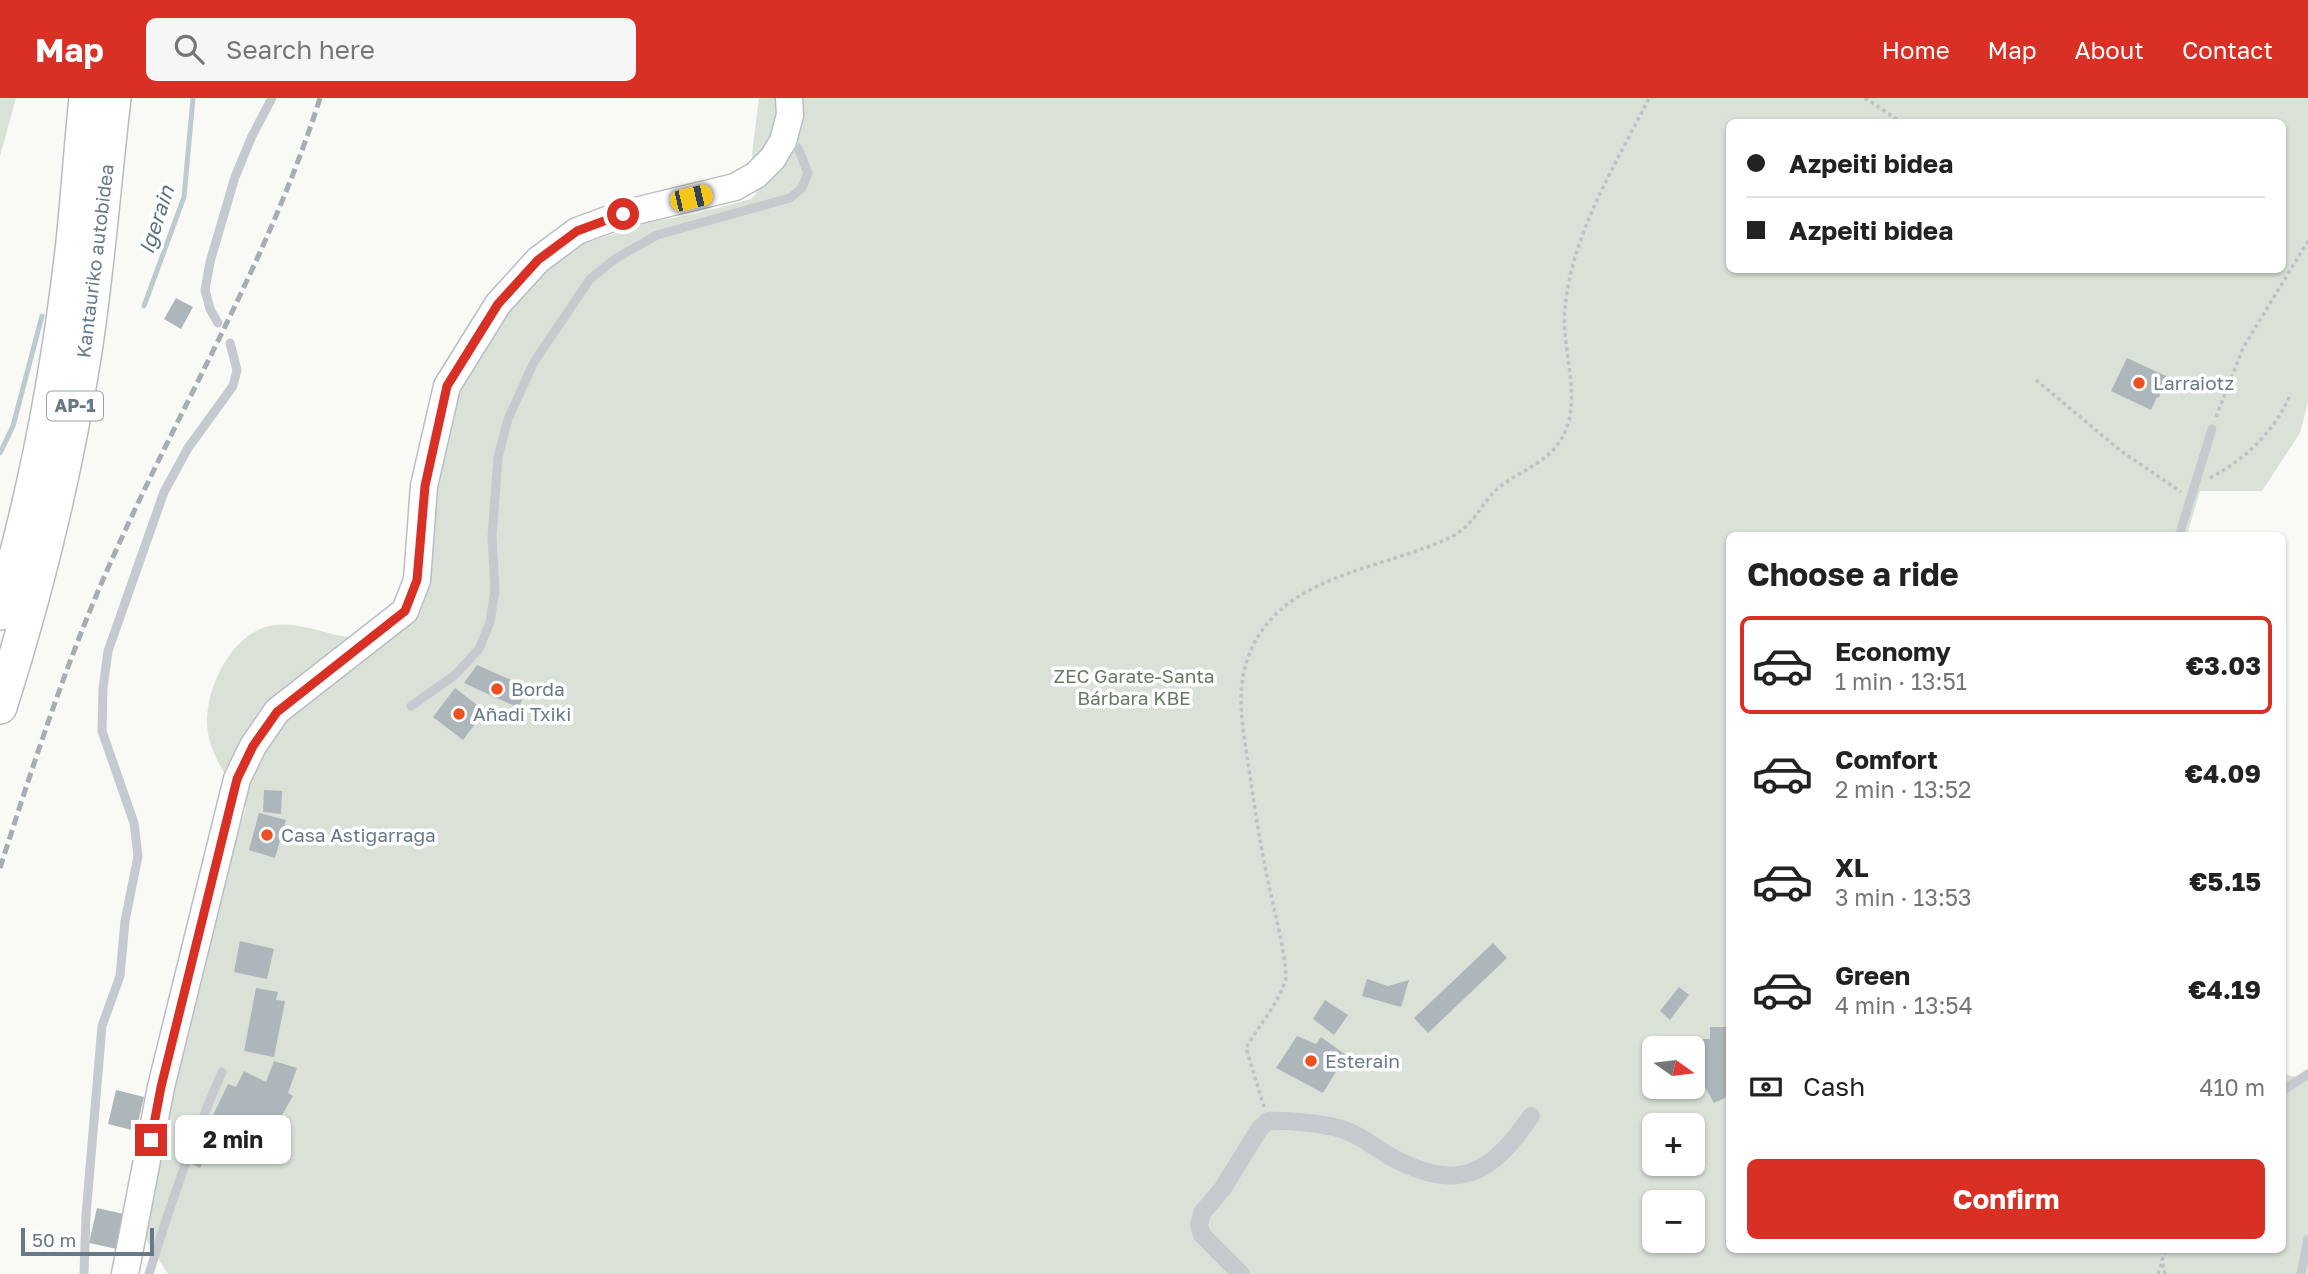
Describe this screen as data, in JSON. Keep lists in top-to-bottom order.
{
  "streets": {
    "highway": ["Kantauriko autobidea", "AP-1"]
  },
  "water": ["Igerain"],
  "parks": ["ZEC Garate-Santa Bárbara KBE"],
  "places": [
    "Larraiotz",
    "Borda",
    "Añadi Txiki",
    "Casa Astigarraga",
    "Esterain"
  ],
  "scale_bar": "50 m",
  "north": "right",
  "page": {
    "header": "Map",
    "search": "Search here",
    "nav": [
      "Home",
      "Map",
      "About",
      "Contact"
    ],
    "banner": ["Azpeiti bidea", "Azpeiti bidea"],
    "heading": "Choose a ride",
    "list": [
      {
        "name": "Economy",
        "note": "1 min · 13:51",
        "value": "€3.03"
      },
      {
        "name": "Comfort",
        "note": "2 min · 13:52",
        "value": "€4.09"
      },
      {
        "name": "XL",
        "note": "3 min · 13:53",
        "value": "€5.15"
      },
      {
        "name": "Green",
        "note": "4 min · 13:54",
        "value": "€4.19"
      }
    ],
    "map_buttons": ["+", "−"],
    "pay": ["Cash", "410 m"],
    "bubble": "2 min",
    "buttons": "Confirm",
    "scale": "50 m"
  }
}
